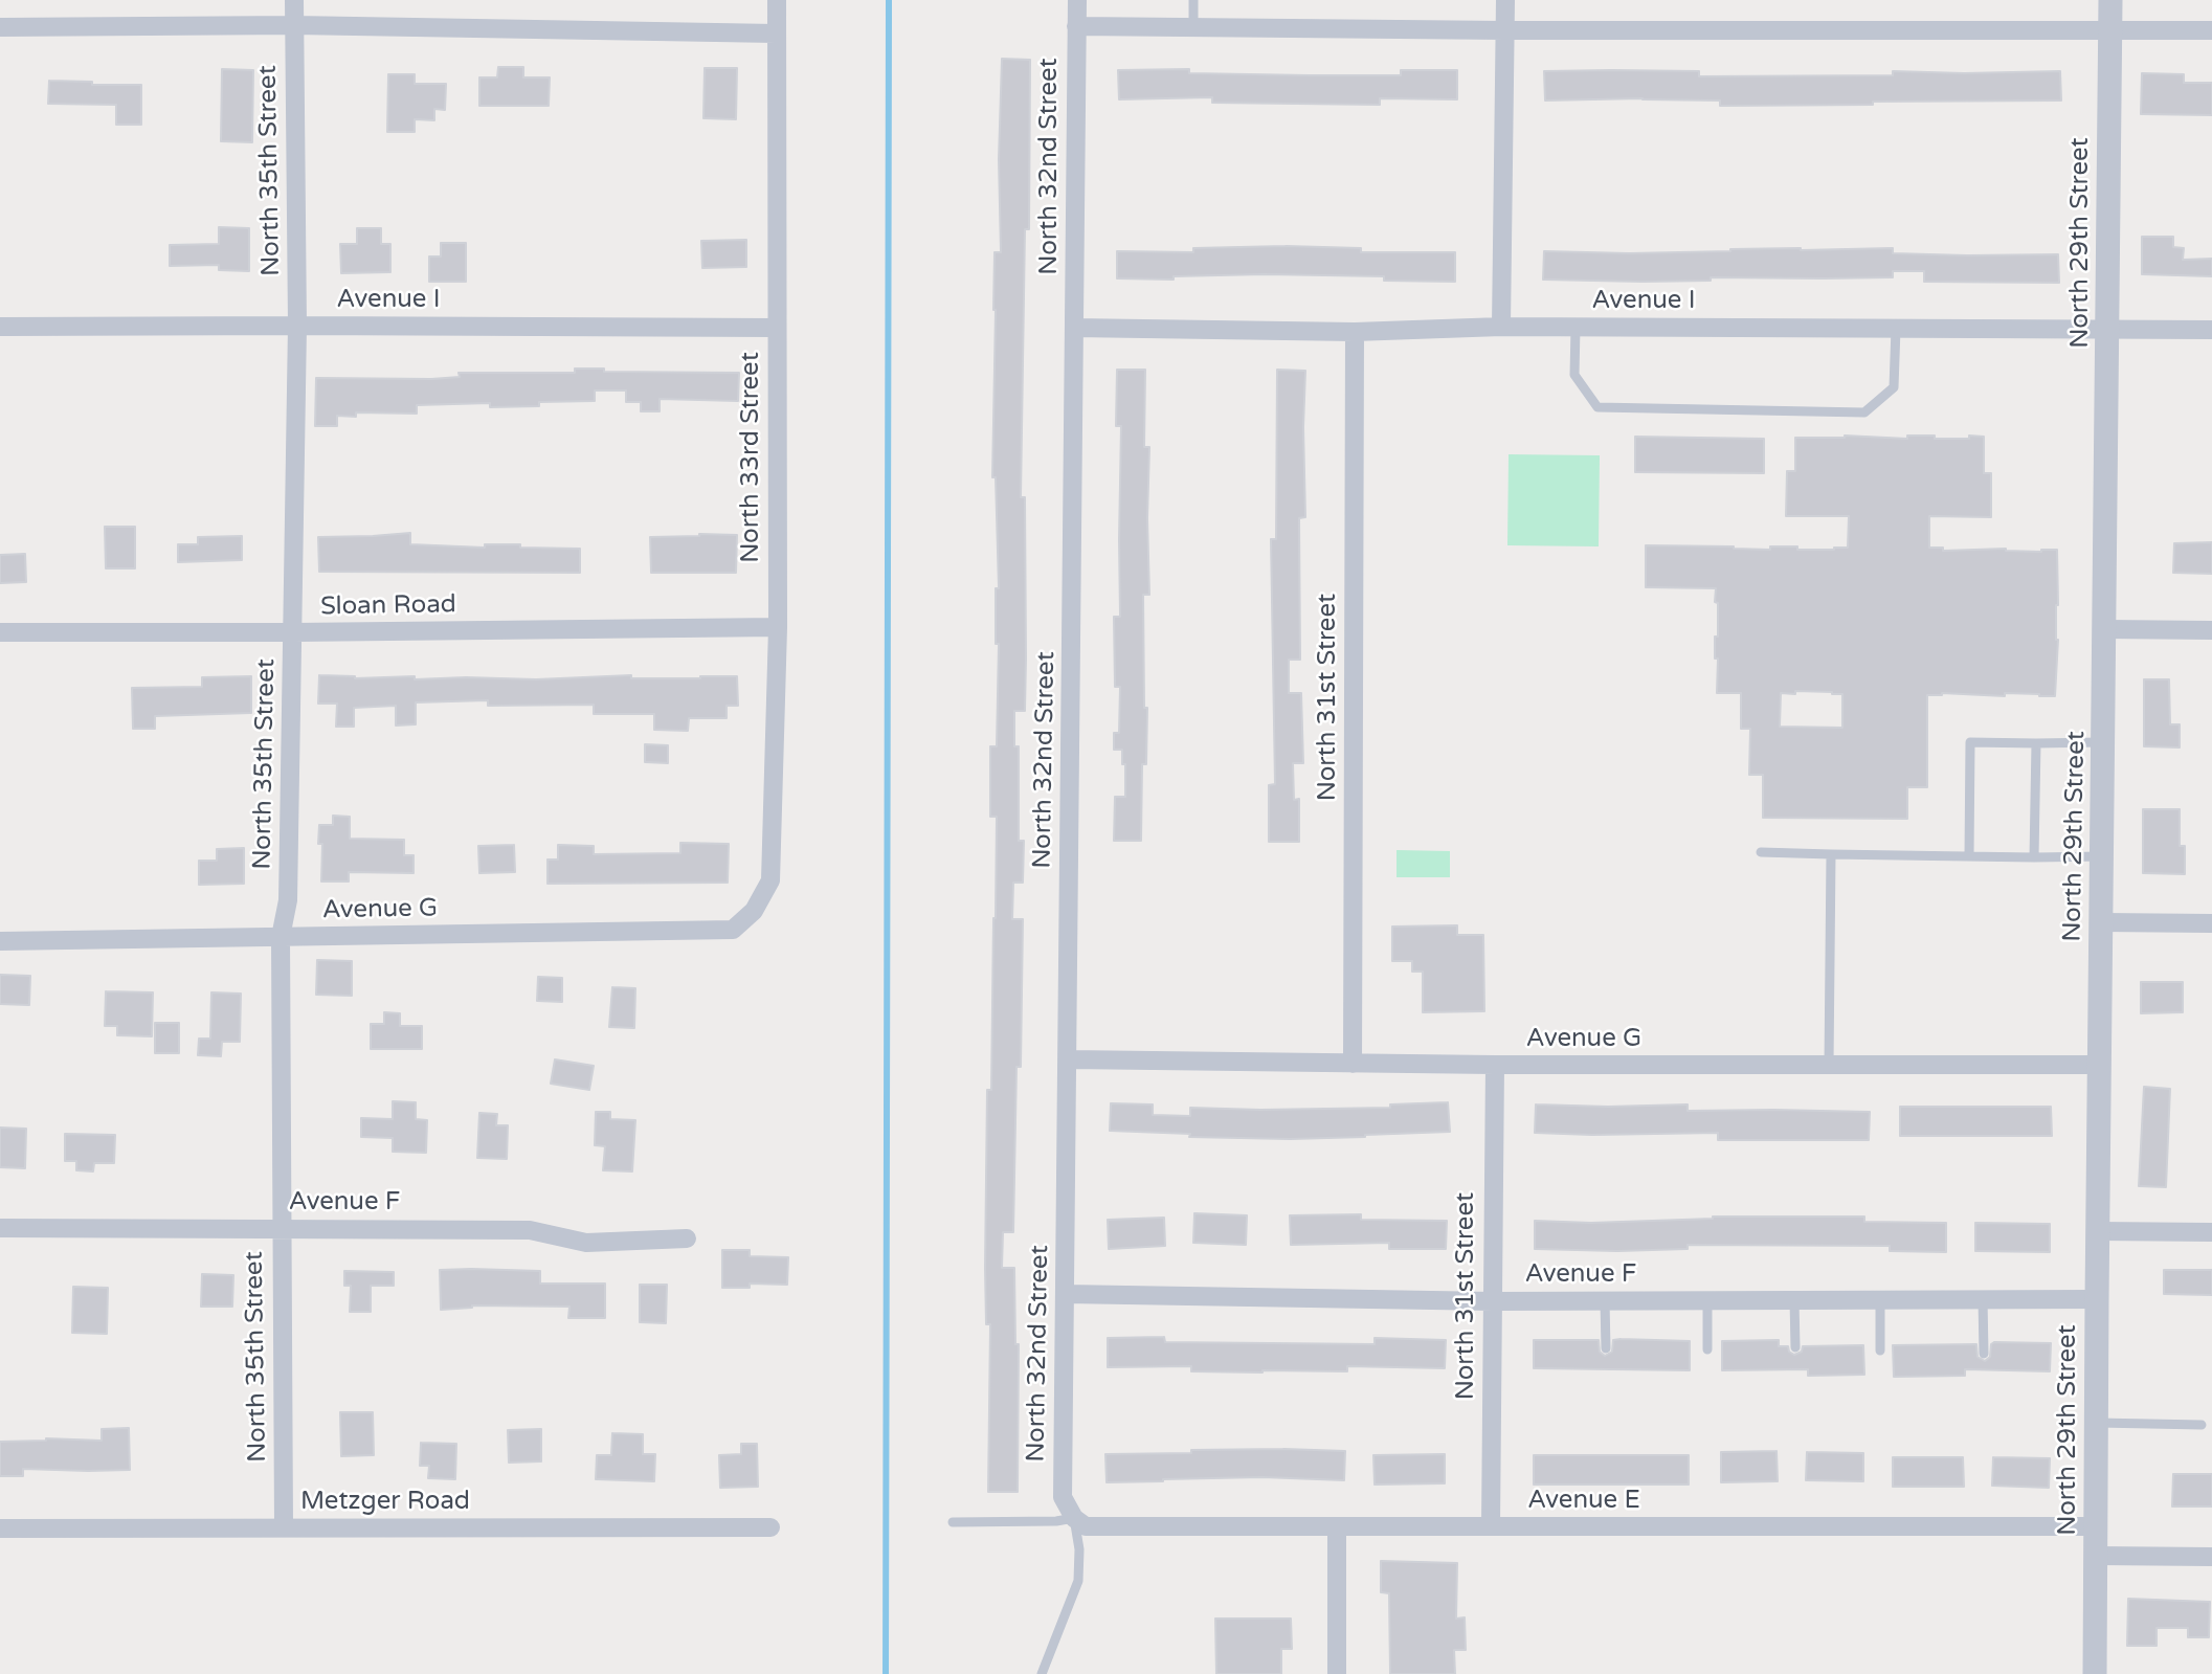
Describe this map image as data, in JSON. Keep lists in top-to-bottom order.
{
  "streets": {
    "street": [
      "North 32nd Street",
      "North 35th Street",
      "North 29th Street",
      "Avenue I",
      "North 33rd Street",
      "Sloan Road",
      "North 31st Street",
      "Avenue G",
      "Avenue F",
      "Avenue E",
      "Metzger Road"
    ]
  },
  "crossings": [
    ["North 32nd Street", "Avenue I"],
    ["North 32nd Street", "Avenue G"],
    ["North 32nd Street", "Avenue F"],
    ["North 32nd Street", "Avenue E"],
    ["North 35th Street", "Avenue I"],
    ["North 35th Street", "Sloan Road"],
    ["North 35th Street", "Avenue G"],
    ["North 35th Street", "Avenue F"],
    ["North 35th Street", "Metzger Road"],
    ["North 29th Street", "Avenue I"],
    ["North 29th Street", "Avenue G"],
    ["North 29th Street", "Avenue F"],
    ["North 29th Street", "Avenue E"],
    ["Avenue I", "North 33rd Street"],
    ["Avenue I", "North 31st Street"],
    ["North 33rd Street", "Sloan Road"],
    ["North 33rd Street", "Avenue G"],
    ["North 31st Street", "Avenue G"],
    ["North 31st Street", "Avenue F"],
    ["North 31st Street", "Avenue E"]
  ]
}
